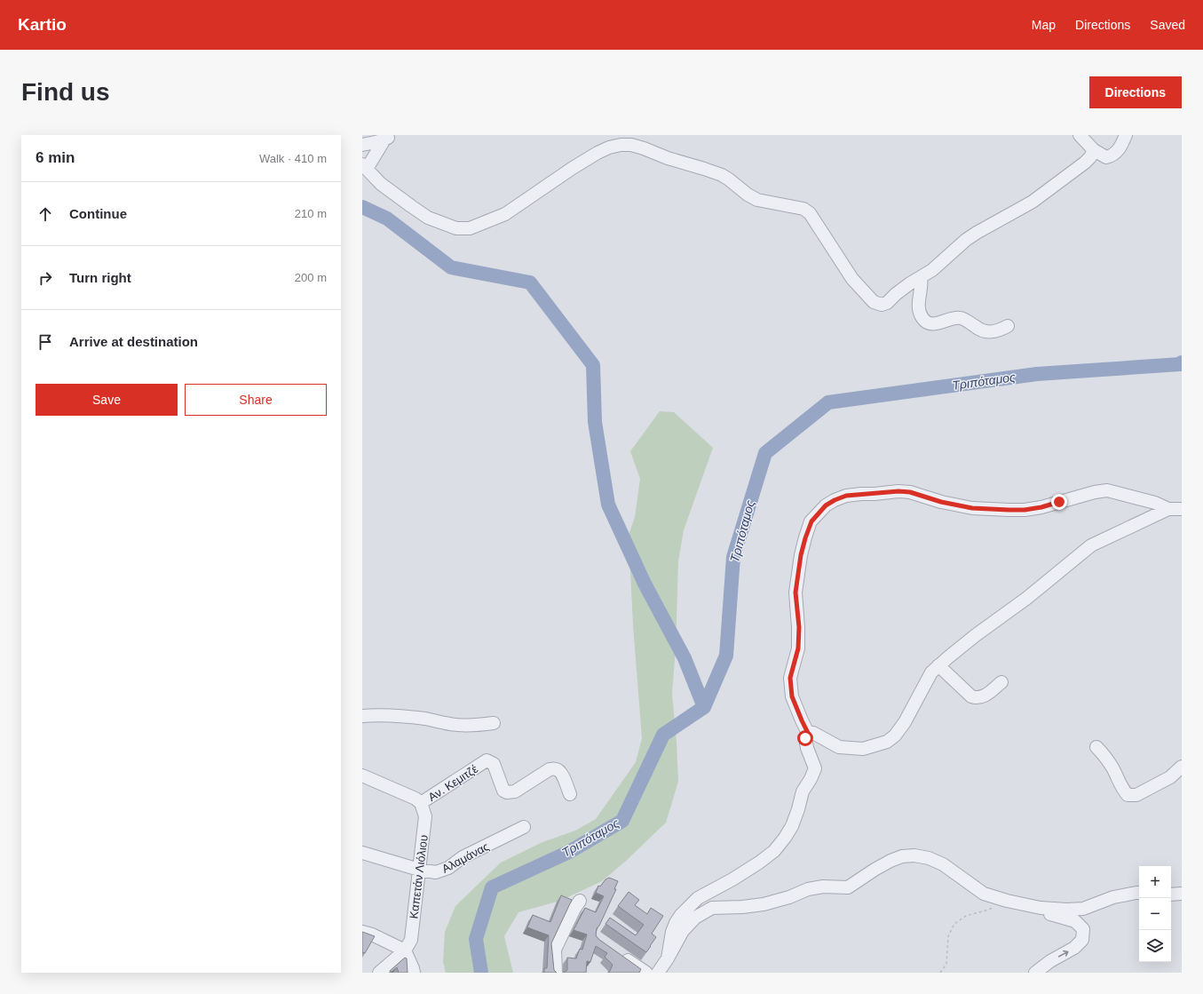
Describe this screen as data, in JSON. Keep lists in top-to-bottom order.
{
  "streets": {
    "street": ["Αν. Κεμιτζέ", "Αλαμάνας", "Καπετάν Λιόλιου"]
  },
  "crossings": [
    ["Αν. Κεμιτζέ", "Καπετάν Λιόλιου"],
    ["Αλαμάνας", "Καπετάν Λιόλιου"]
  ],
  "water": ["Τριπόταμος"],
  "page": {
    "header": "Kartio",
    "nav": ["Map", "Directions", "Saved"],
    "buttons": [
      "Directions",
      ["Save", "Share"]
    ],
    "title": "Find us",
    "heading": ["6 min", "Walk · 410 m"],
    "list": [
      ["Continue", "210 m"],
      ["Turn right", "200 m"],
      "Arrive at destination"
    ],
    "map_buttons": ["+", "−"]
  }
}
